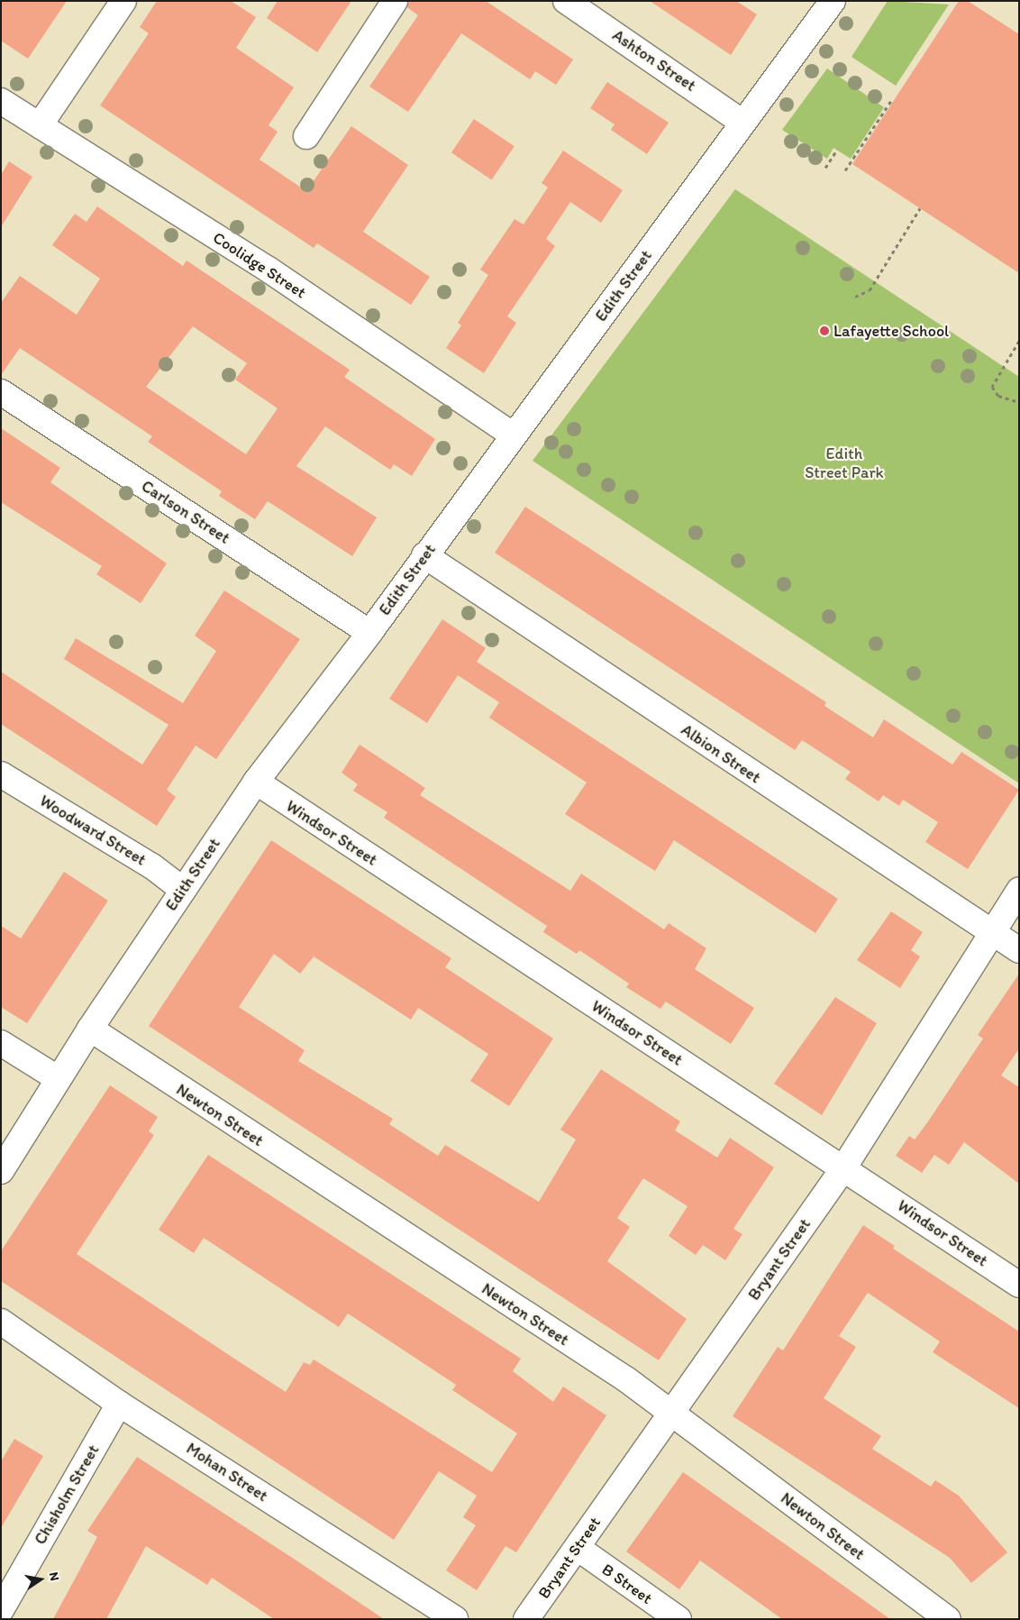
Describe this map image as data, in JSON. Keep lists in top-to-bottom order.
{
  "streets": {
    "street": [
      "Ashton Street",
      "Coolidge Street",
      "Edith Street",
      "Carlson Street",
      "Albion Street",
      "Woodward Street",
      "Windsor Street",
      "Newton Street",
      "Bryant Street",
      "Mohan Street",
      "Chisholm Street",
      "B Street"
    ]
  },
  "crossings": [
    ["Ashton Street", "Edith Street"],
    ["Coolidge Street", "Edith Street"],
    ["Edith Street", "Carlson Street"],
    ["Edith Street", "Albion Street"],
    ["Edith Street", "Woodward Street"],
    ["Edith Street", "Windsor Street"],
    ["Edith Street", "Newton Street"],
    ["Albion Street", "Bryant Street"],
    ["Windsor Street", "Bryant Street"],
    ["Newton Street", "Bryant Street"],
    ["Bryant Street", "B Street"],
    ["Mohan Street", "Chisholm Street"]
  ],
  "parks": ["Edith Street Park"],
  "places": ["Lafayette School"],
  "north": "right"
}
